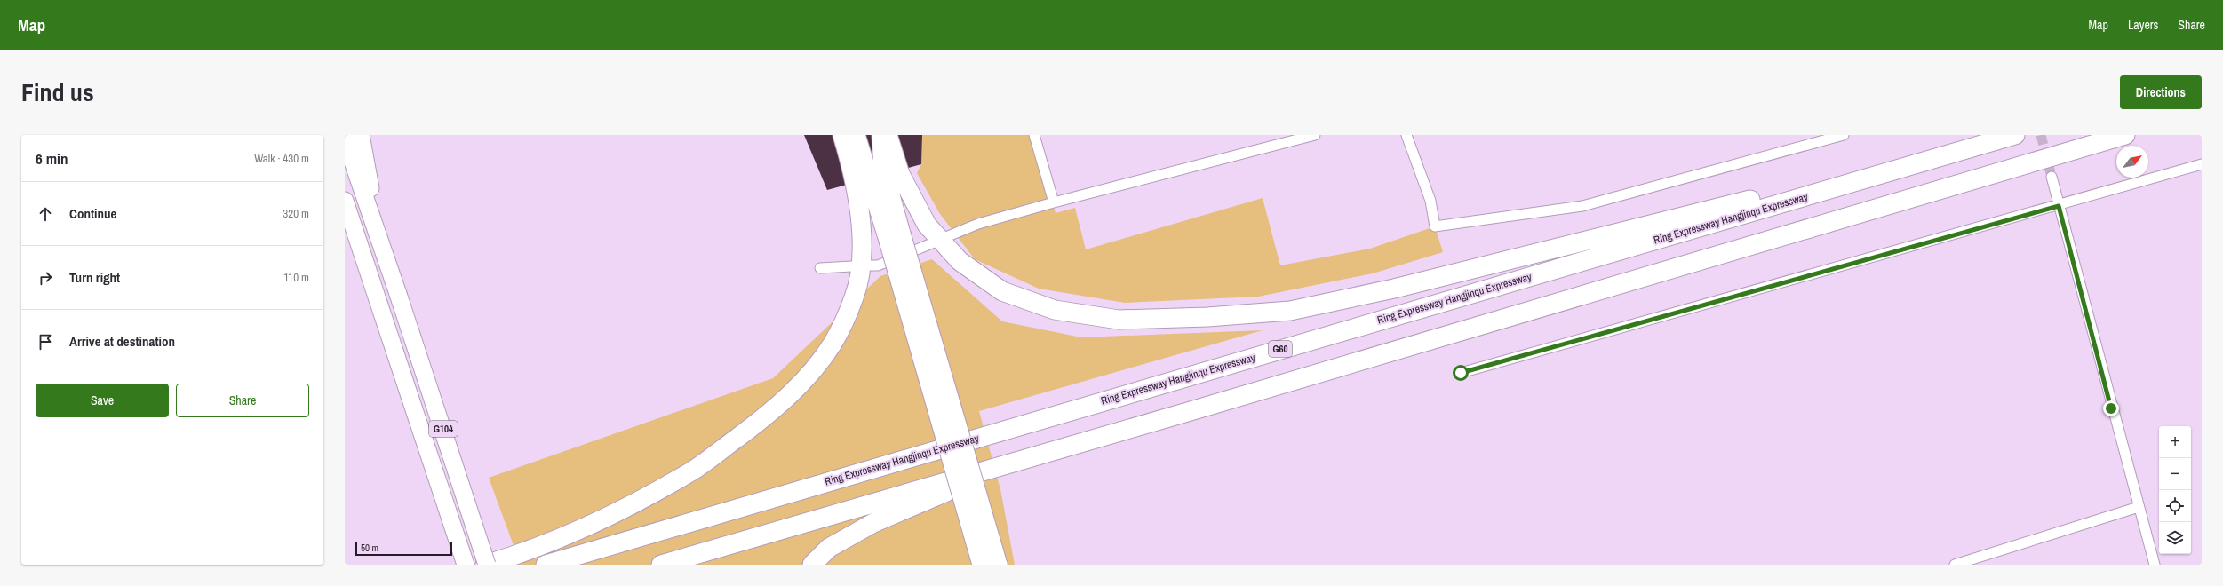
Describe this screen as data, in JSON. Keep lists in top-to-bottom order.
{
  "streets": {
    "highway": ["Ring Expressway Hangjinqu Expressway", "G60", "G104"]
  },
  "scale_bar": "50 m",
  "north": "top right",
  "page": {
    "header": "Map",
    "nav": ["Map", "Layers", "Share"],
    "title": "Find us",
    "buttons": [
      "Directions",
      ["Save", "Share"]
    ],
    "heading": ["6 min", "Walk · 430 m"],
    "list": [
      ["Continue", "320 m"],
      ["Turn right", "110 m"],
      "Arrive at destination"
    ],
    "map_buttons": ["+", "−"],
    "scale": "50 m"
  }
}
